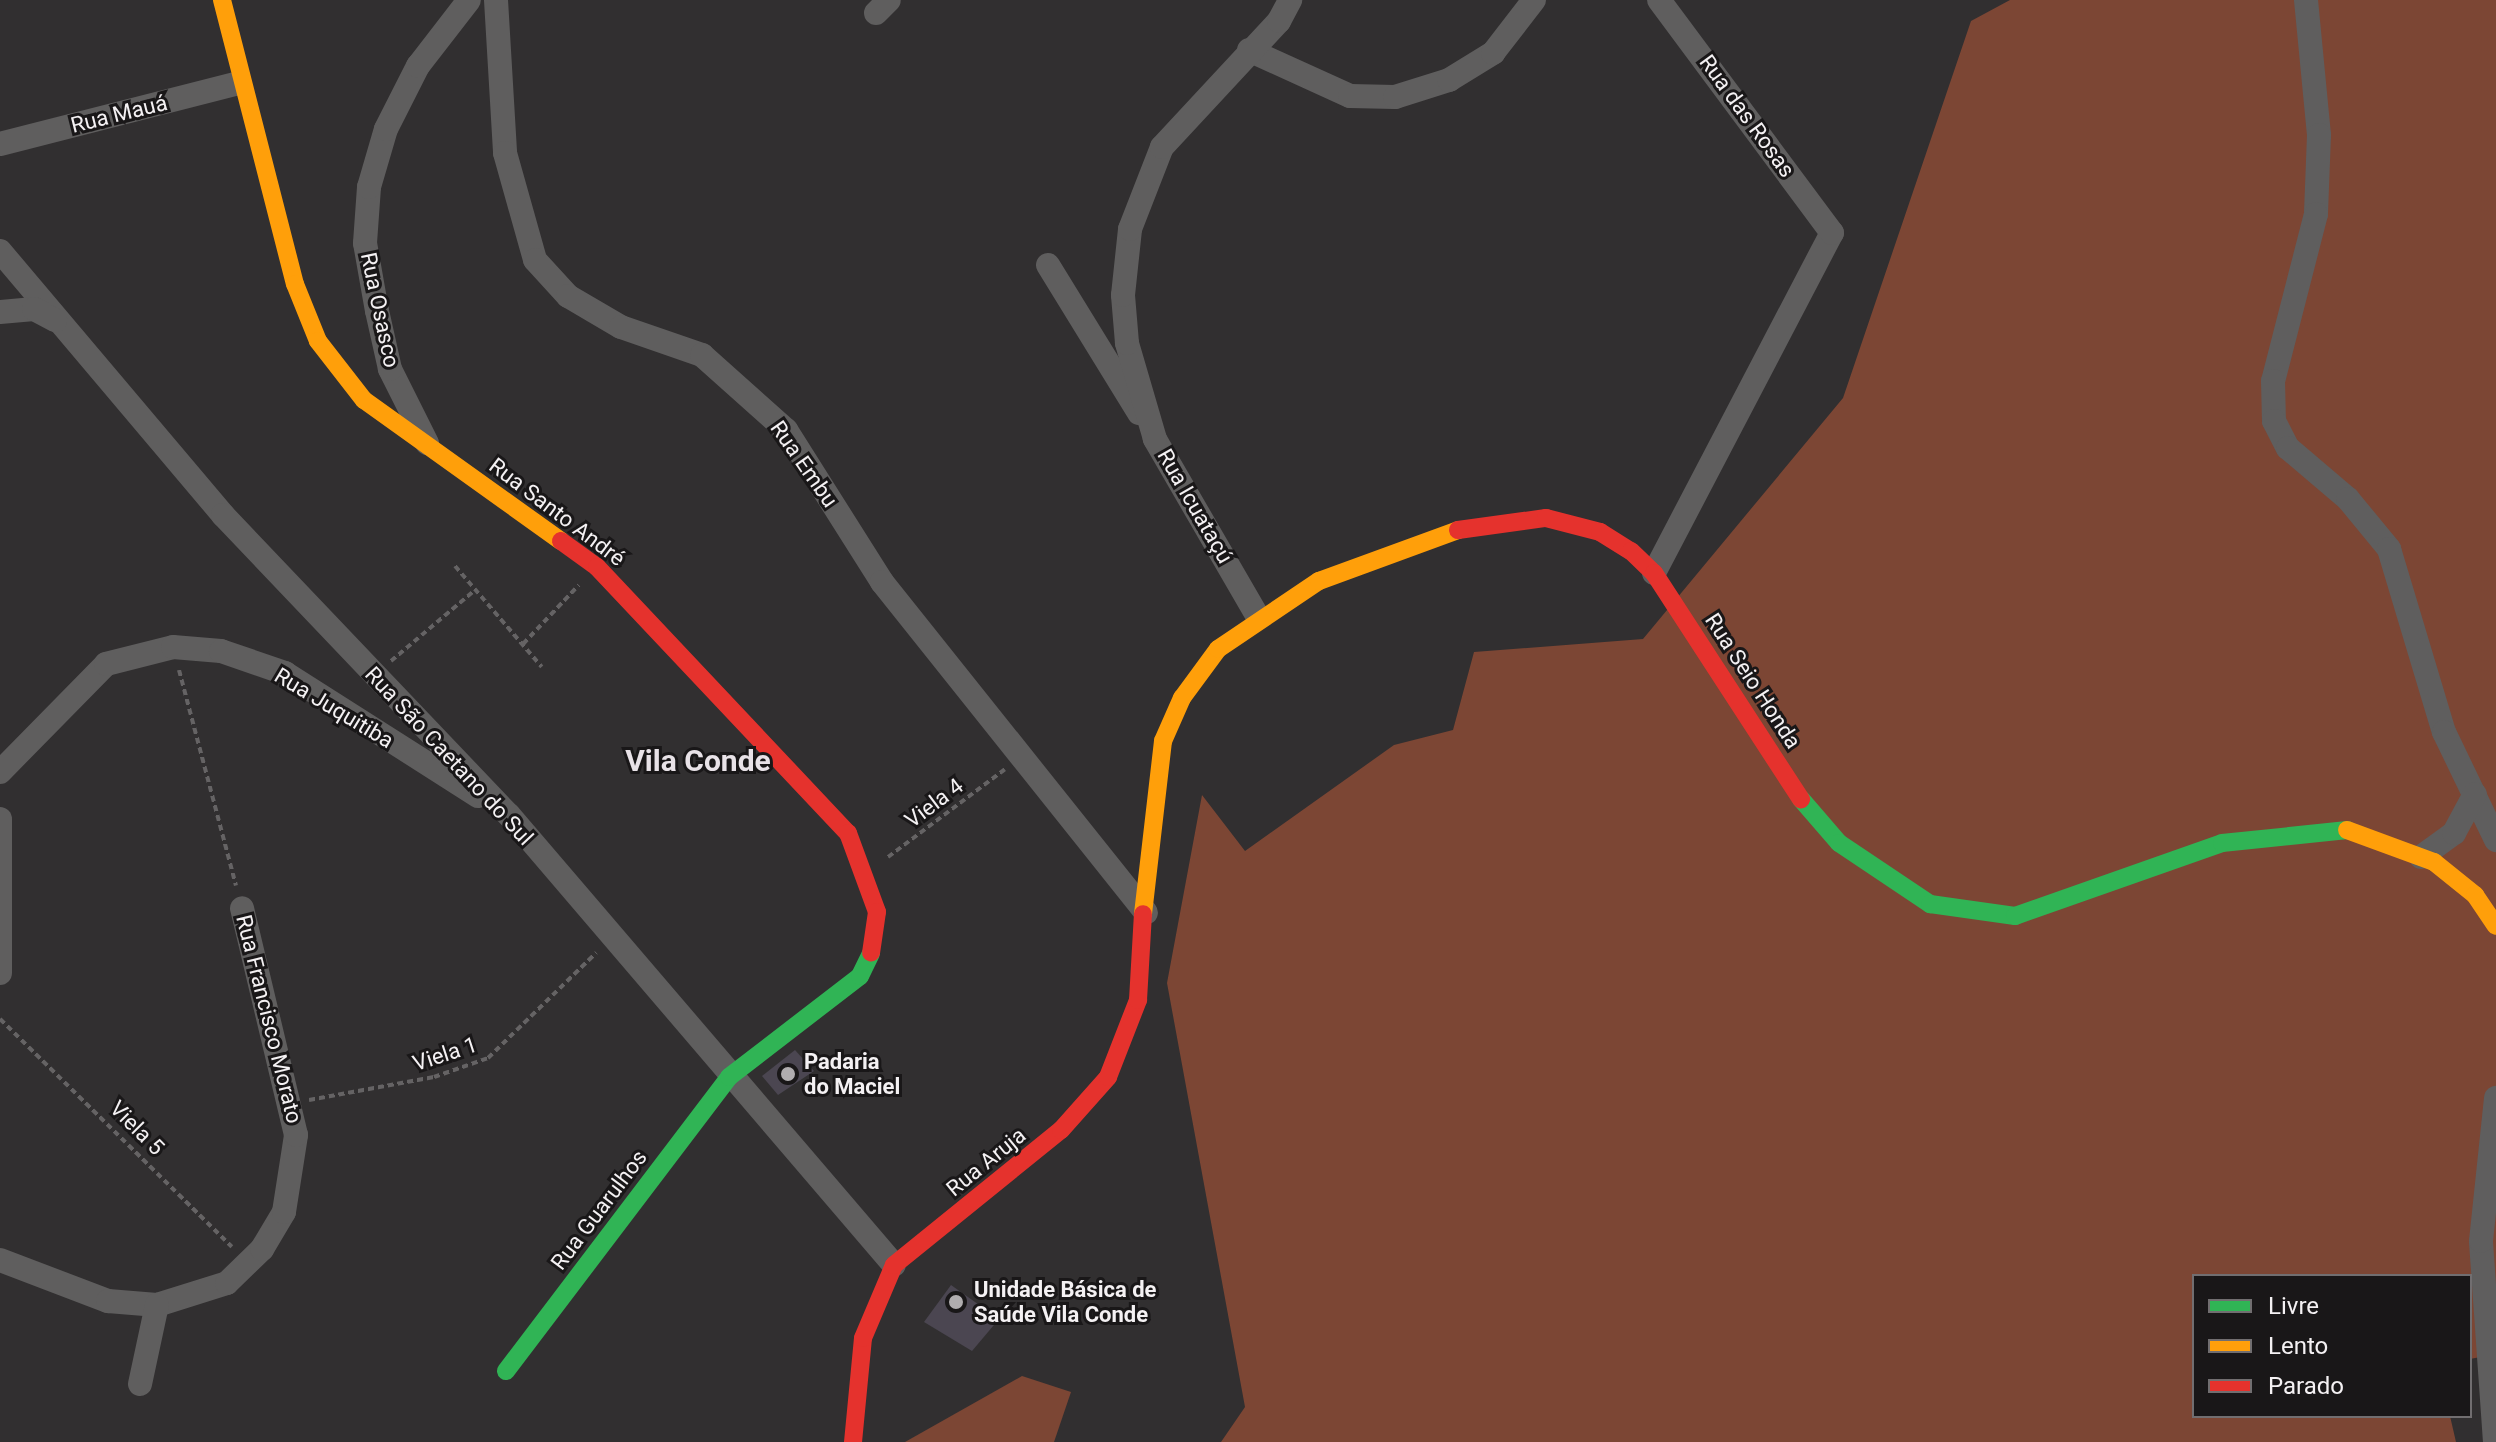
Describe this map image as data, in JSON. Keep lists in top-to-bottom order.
{
  "streets": {
    "street": [
      "Rua Mauá",
      "Rua das Rosas",
      "Rua Osasco",
      "Rua Embu",
      "Rua Icuataçú",
      "Rua Santo André",
      "Rua Seio Honda",
      "Rua Juquitiba",
      "Rua São Caetano do Sul",
      "Rua Francisco Morato",
      "Rua Aruja",
      "Rua Guarulhos"
    ],
    "path": ["Viela 4", "Viela 1", "Viela 5"]
  },
  "crossings": [
    ["Rua Mauá", "Rua Santo André"],
    ["Rua das Rosas", "Rua Seio Honda"],
    ["Rua Osasco", "Rua Santo André"],
    ["Rua Embu", "Rua Seio Honda"],
    ["Rua Embu", "Viela 4"],
    ["Rua Embu", "Rua Aruja"],
    ["Rua Icuataçú", "Rua Seio Honda"],
    ["Rua Santo André", "Rua São Caetano do Sul"],
    ["Rua Santo André", "Viela 4"],
    ["Rua Santo André", "Rua Guarulhos"],
    ["Rua Seio Honda", "Rua Aruja"],
    ["Rua Juquitiba", "Rua São Caetano do Sul"],
    ["Rua Juquitiba", "Rua Francisco Morato"],
    ["Rua São Caetano do Sul", "Viela 1"],
    ["Rua São Caetano do Sul", "Rua Aruja"],
    ["Rua São Caetano do Sul", "Rua Guarulhos"],
    ["Rua Francisco Morato", "Viela 1"],
    ["Rua Francisco Morato", "Viela 5"]
  ],
  "districts": ["Vila Conde"],
  "places": ["Padaria do Maciel", "Unidade Básica de Saúde Vila Conde"],
  "legend": ["Livre", "Lento", "Parado"]
}
